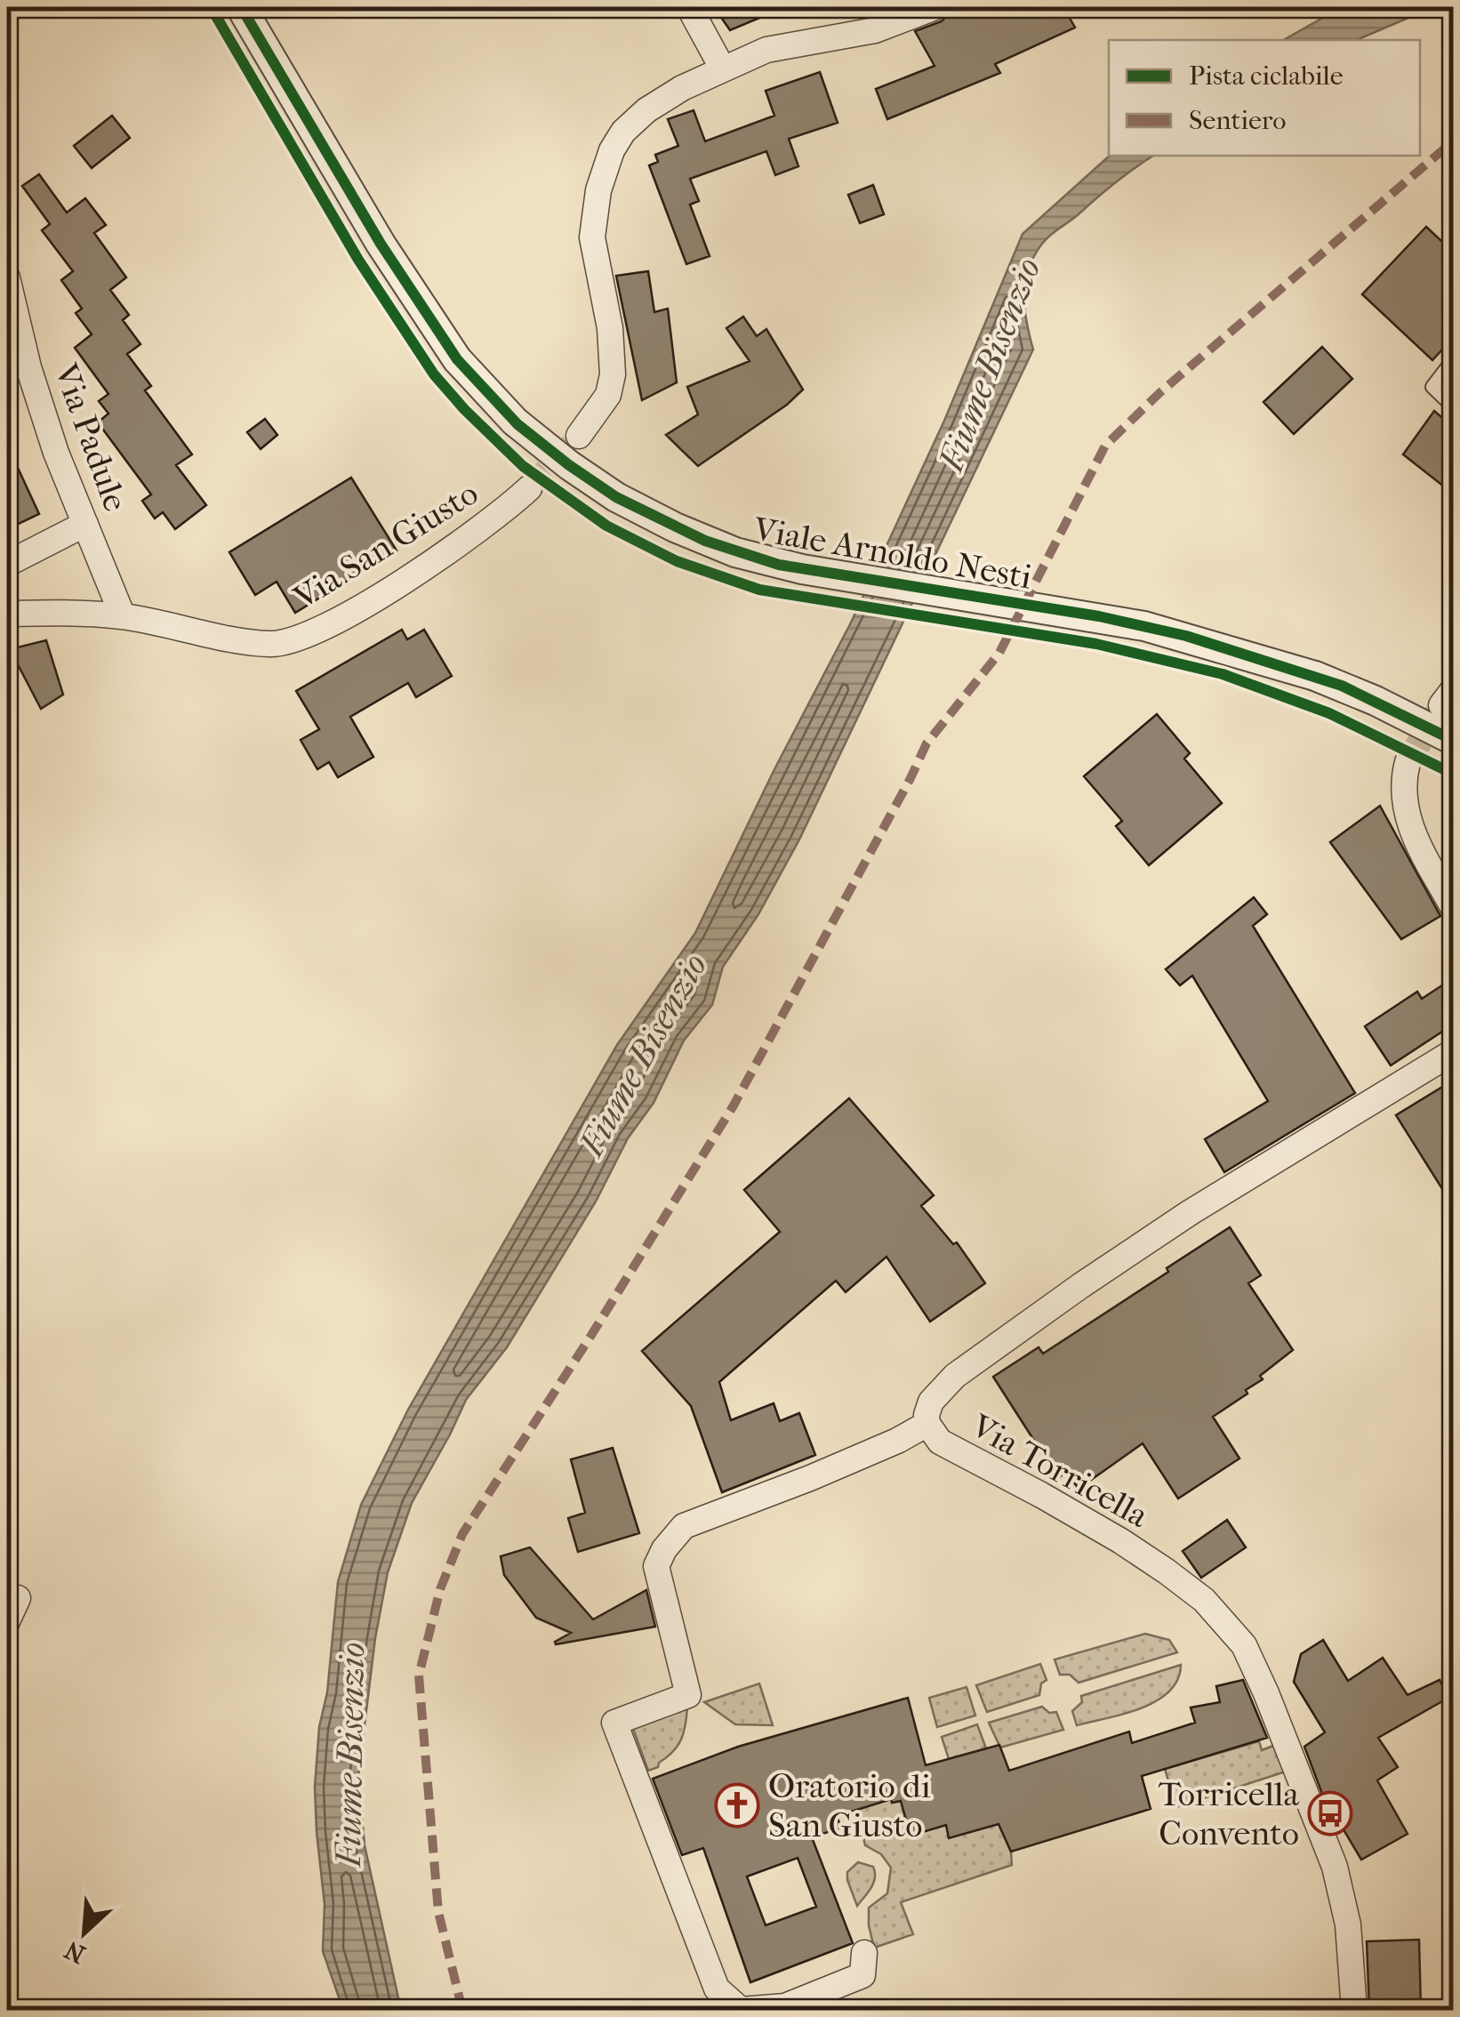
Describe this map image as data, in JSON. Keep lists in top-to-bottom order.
{
  "streets": {
    "street": [
      "Via Padule",
      "Via San Giusto",
      "Viale Arnoldo Nesti",
      "Via Torricella"
    ]
  },
  "crossings": [
    ["Via Padule", "Via San Giusto"]
  ],
  "water": ["Fiume Bisenzio"],
  "places": {
    "church": ["Oratorio di San Giusto"],
    "bus stop": ["Torricella Convento"]
  },
  "legend": ["Pista ciclabile", "Sentiero"],
  "north": "bottom left"
}
